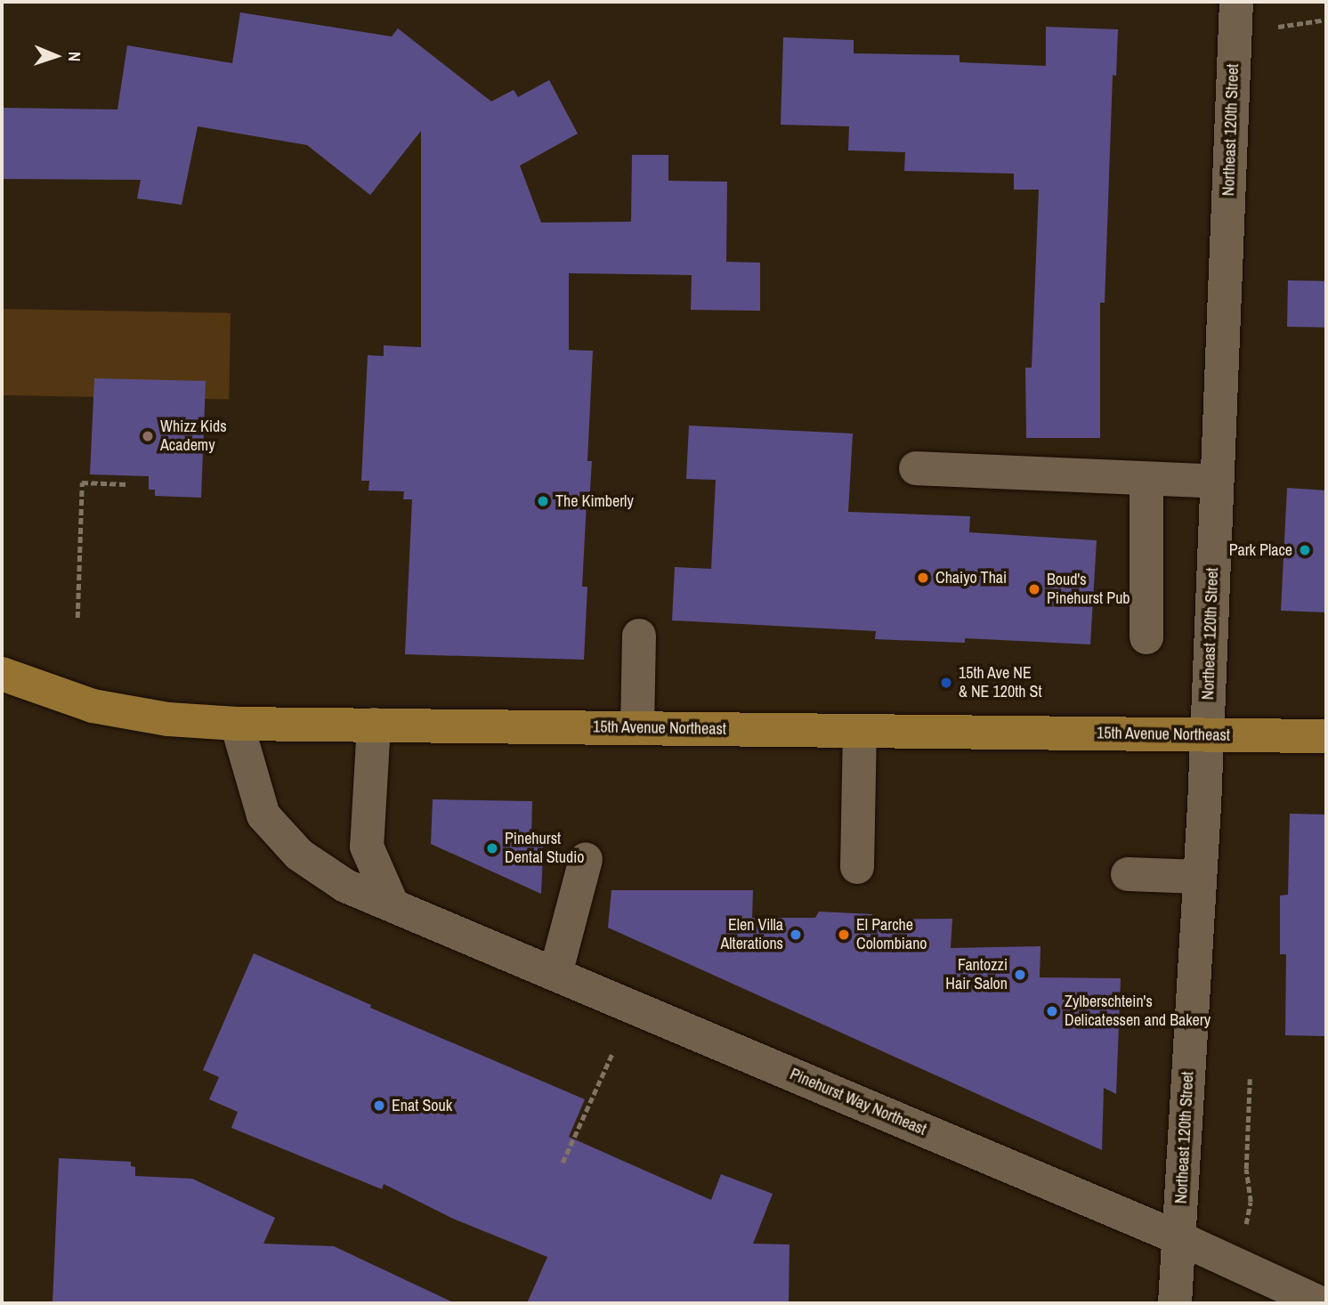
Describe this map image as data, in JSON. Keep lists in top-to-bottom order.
{
  "streets": {
    "main road": ["15th Avenue Northeast"],
    "street": ["Northeast 120th Street", "Pinehurst Way Northeast"]
  },
  "crossings": [
    ["Northeast 120th Street", "15th Avenue Northeast"],
    ["Northeast 120th Street", "Pinehurst Way Northeast"],
    ["15th Avenue Northeast", "Pinehurst Way Northeast"]
  ],
  "places": [
    "Whizz Kids Academy",
    "The Kimberly",
    "Park Place",
    "Chaiyo Thai",
    "Boud's Pinehurst Pub",
    "15th Ave NE & NE 120th St",
    "Pinehurst Dental Studio",
    "Elen Villa Alterations",
    "El Parche Colombiano",
    "Fantozzi Hair Salon",
    "Zylberschtein's Delicatessen and Bakery",
    "Enat Souk"
  ],
  "north": "right"
}
